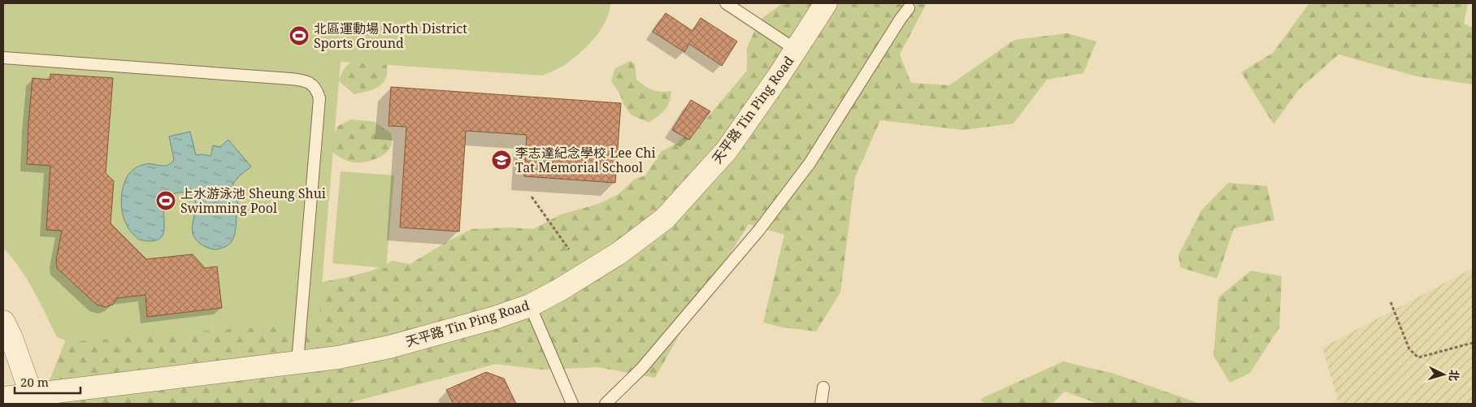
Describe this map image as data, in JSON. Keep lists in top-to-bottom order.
{
  "streets": {
    "street": ["天平路 Tin Ping Road"]
  },
  "places": {
    "sports": ["北區運動場 North District Sports Ground", "上水游泳池 Sheung Shui Swimming Pool"],
    "school or university": ["李志達紀念學校 Lee Chi Tat Memorial School"]
  },
  "scale_bar": "20 m",
  "north": "right"
}
